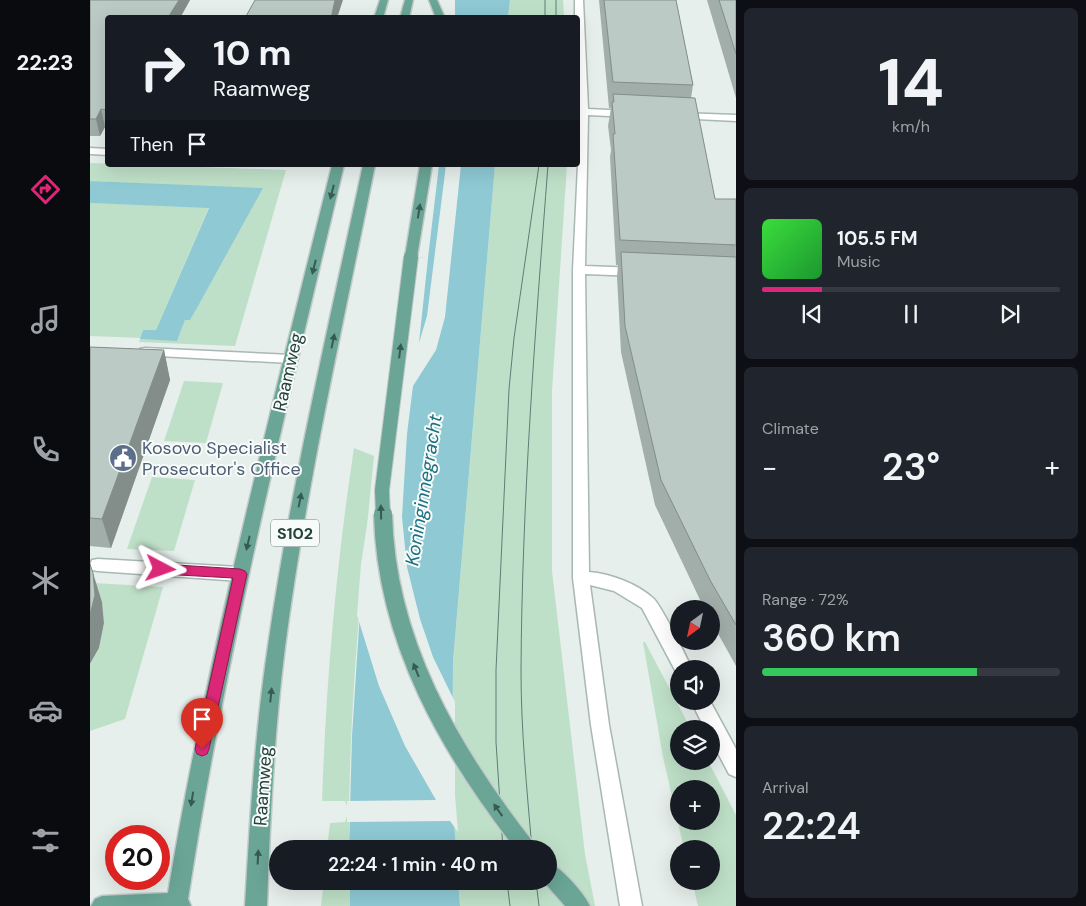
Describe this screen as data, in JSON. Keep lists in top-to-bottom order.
{
  "streets": {
    "main road": ["Raamweg", "S102"]
  },
  "water": ["Koninginnegracht"],
  "places": {
    "public building": ["Kosovo Specialist Prosecutor's Office"]
  },
  "north": "bottom left",
  "page": {
    "tabs": "22:23",
    "tile": [
      ["14", "km/h"],
      "Climate",
      ["Range · 72%", "360 km"],
      ["Arrival", "22:24"]
    ],
    "turn": ["10 m", "Raamweg"],
    "then": "Then",
    "song": ["105.5 FM", "Music"],
    "heat": ["−", "23°", "+"],
    "map_buttons": ["+", "−"],
    "limit": "20",
    "trip": "22:24 · 1 min · 40 m"
  }
}
